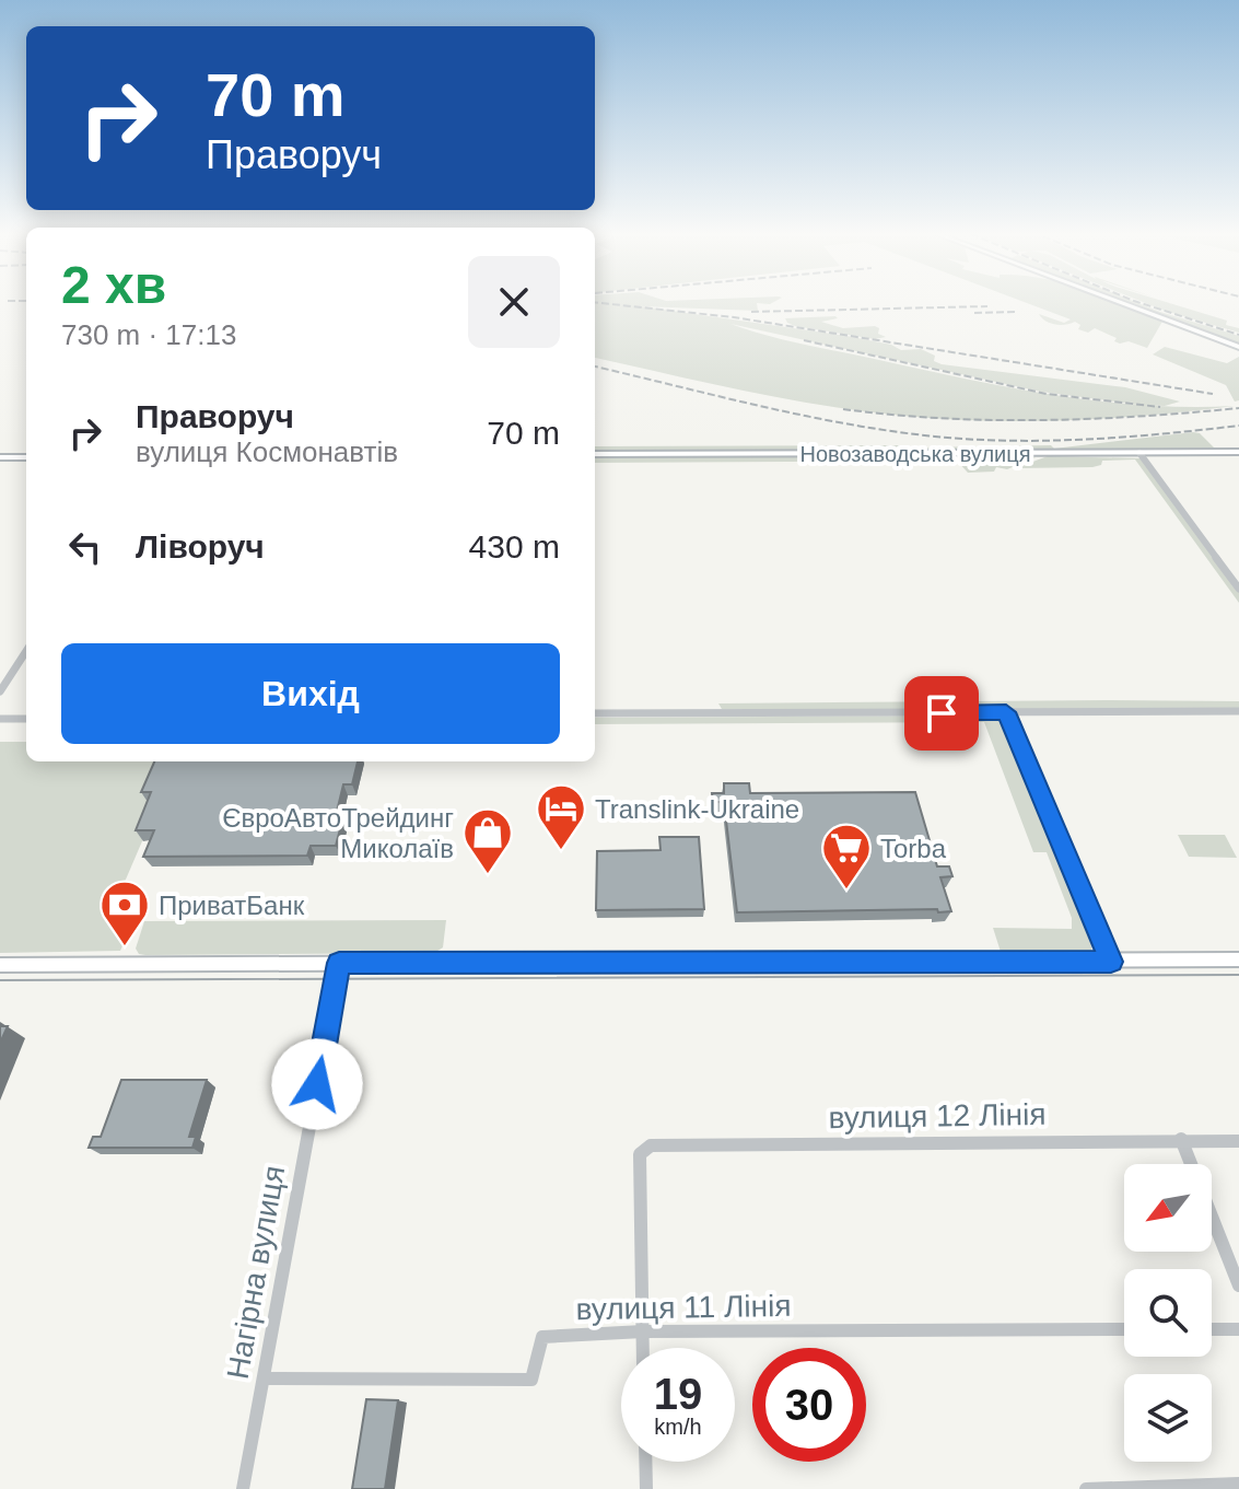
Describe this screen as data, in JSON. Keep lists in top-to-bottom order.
{
  "streets": {
    "main road": ["Новозаводська вулиця"],
    "street": ["вулиця 12 Лінія", "Нагірна вулиця", "вулиця 11 Лінія"]
  },
  "crossings": [
    ["вулиця 12 Лінія", "вулиця 11 Лінія"],
    ["Нагірна вулиця", "вулиця 11 Лінія"]
  ],
  "places": {
    "hotel": ["Translink-Ukraine"],
    "shop": ["ЄвроАвтоТрейдинг Миколаїв"],
    "supermarket": ["Torba"],
    "bank": ["ПриватБанк"]
  },
  "north": "bottom left",
  "page": {
    "turn": ["70 m", "Праворуч"],
    "heading": ["2 хв", "730 m · 17:13"],
    "list": [
      {
        "name": "Праворуч",
        "note": "вулиця Космонавтів",
        "value": "70 m"
      },
      {
        "name": "Ліворуч",
        "value": "430 m"
      }
    ],
    "buttons": "Вихід",
    "speed": "19 km/h",
    "limit": "30"
  }
}
